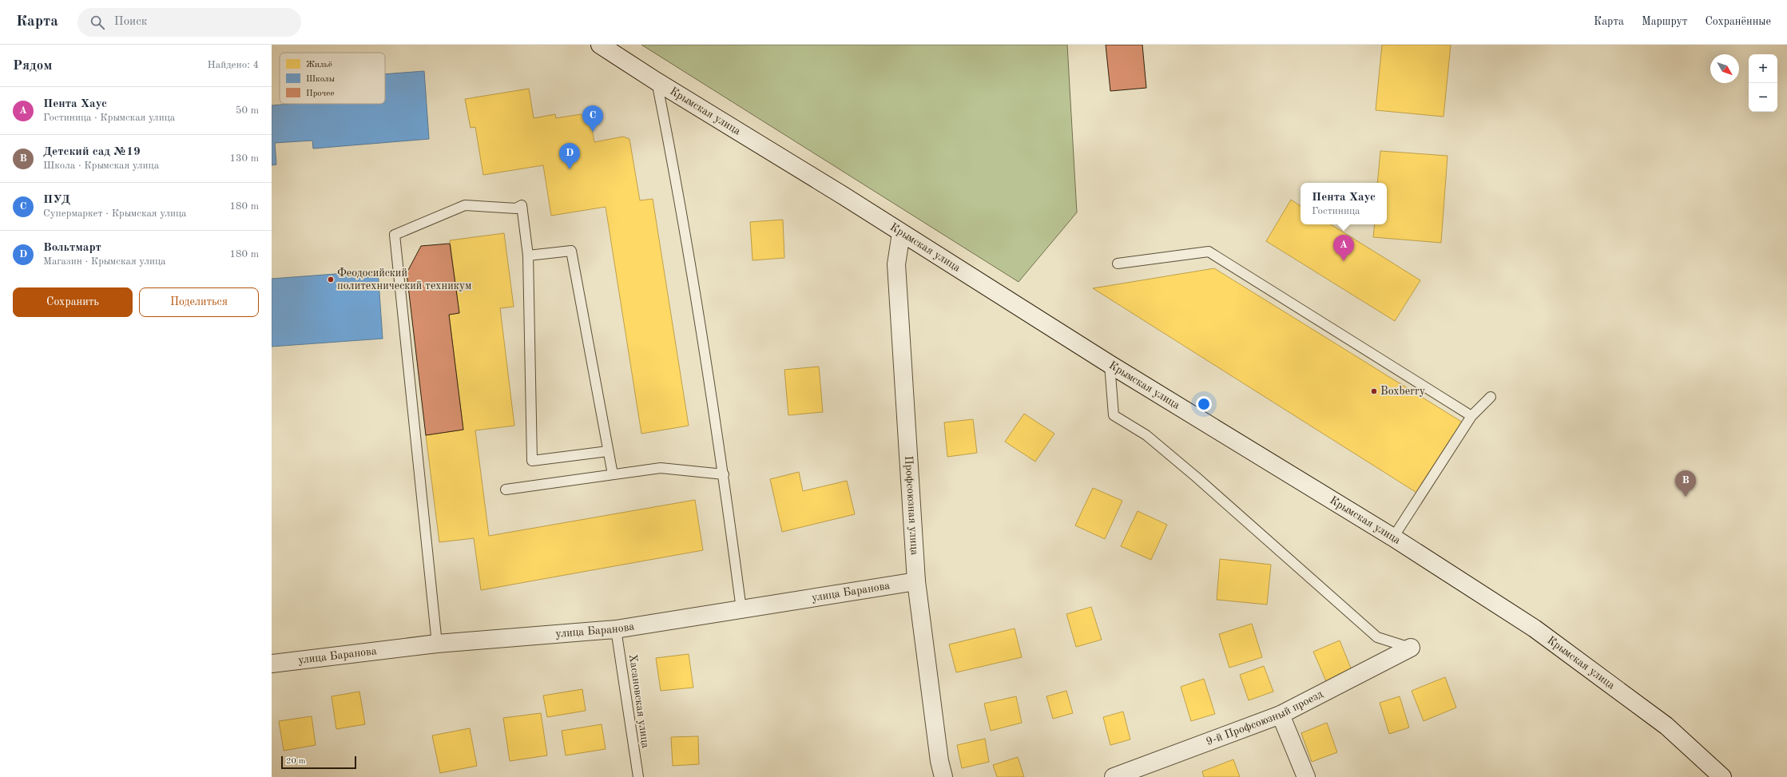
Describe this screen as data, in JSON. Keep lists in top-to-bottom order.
{
  "streets": {
    "street": [
      "Крымская улица",
      "Профсоюзная улица",
      "улица Баранова",
      "9-й Профсоюзный проезд"
    ],
    "lane": ["Хасановская улица"]
  },
  "crossings": [
    ["Крымская улица", "Профсоюзная улица"],
    ["Профсоюзная улица", "улица Баранова"],
    ["улица Баранова", "Хасановская улица"]
  ],
  "places": ["Феодосийский политехнический техникум", "Boxberry"],
  "legend": ["Жильё", "Школы", "Прочее"],
  "scale_bar": "20 m",
  "north": "bottom right",
  "page": {
    "header": "Карта",
    "search": "Поиск",
    "nav": ["Карта", "Маршрут", "Сохранённые"],
    "heading": ["Рядом", "Найдено: 4"],
    "map_buttons": ["+", "−"],
    "list": [
      {
        "mark": "A",
        "name": "Пента Хаус",
        "note": "Гостиница · Крымская улица",
        "value": "50 m"
      },
      {
        "mark": "B",
        "name": "Детский сад №19",
        "note": "Школа · Крымская улица",
        "value": "130 m"
      },
      {
        "mark": "C",
        "name": "ПУД",
        "note": "Супермаркет · Крымская улица",
        "value": "180 m"
      },
      {
        "mark": "D",
        "name": "Вольтмарт",
        "note": "Магазин · Крымская улица",
        "value": "180 m"
      }
    ],
    "pins": [
      "C",
      "D",
      "A",
      "B"
    ],
    "popup": ["Пента Хаус", "Гостиница"],
    "buttons": ["Сохранить", "Поделиться"],
    "scale": "20 m"
  }
}
